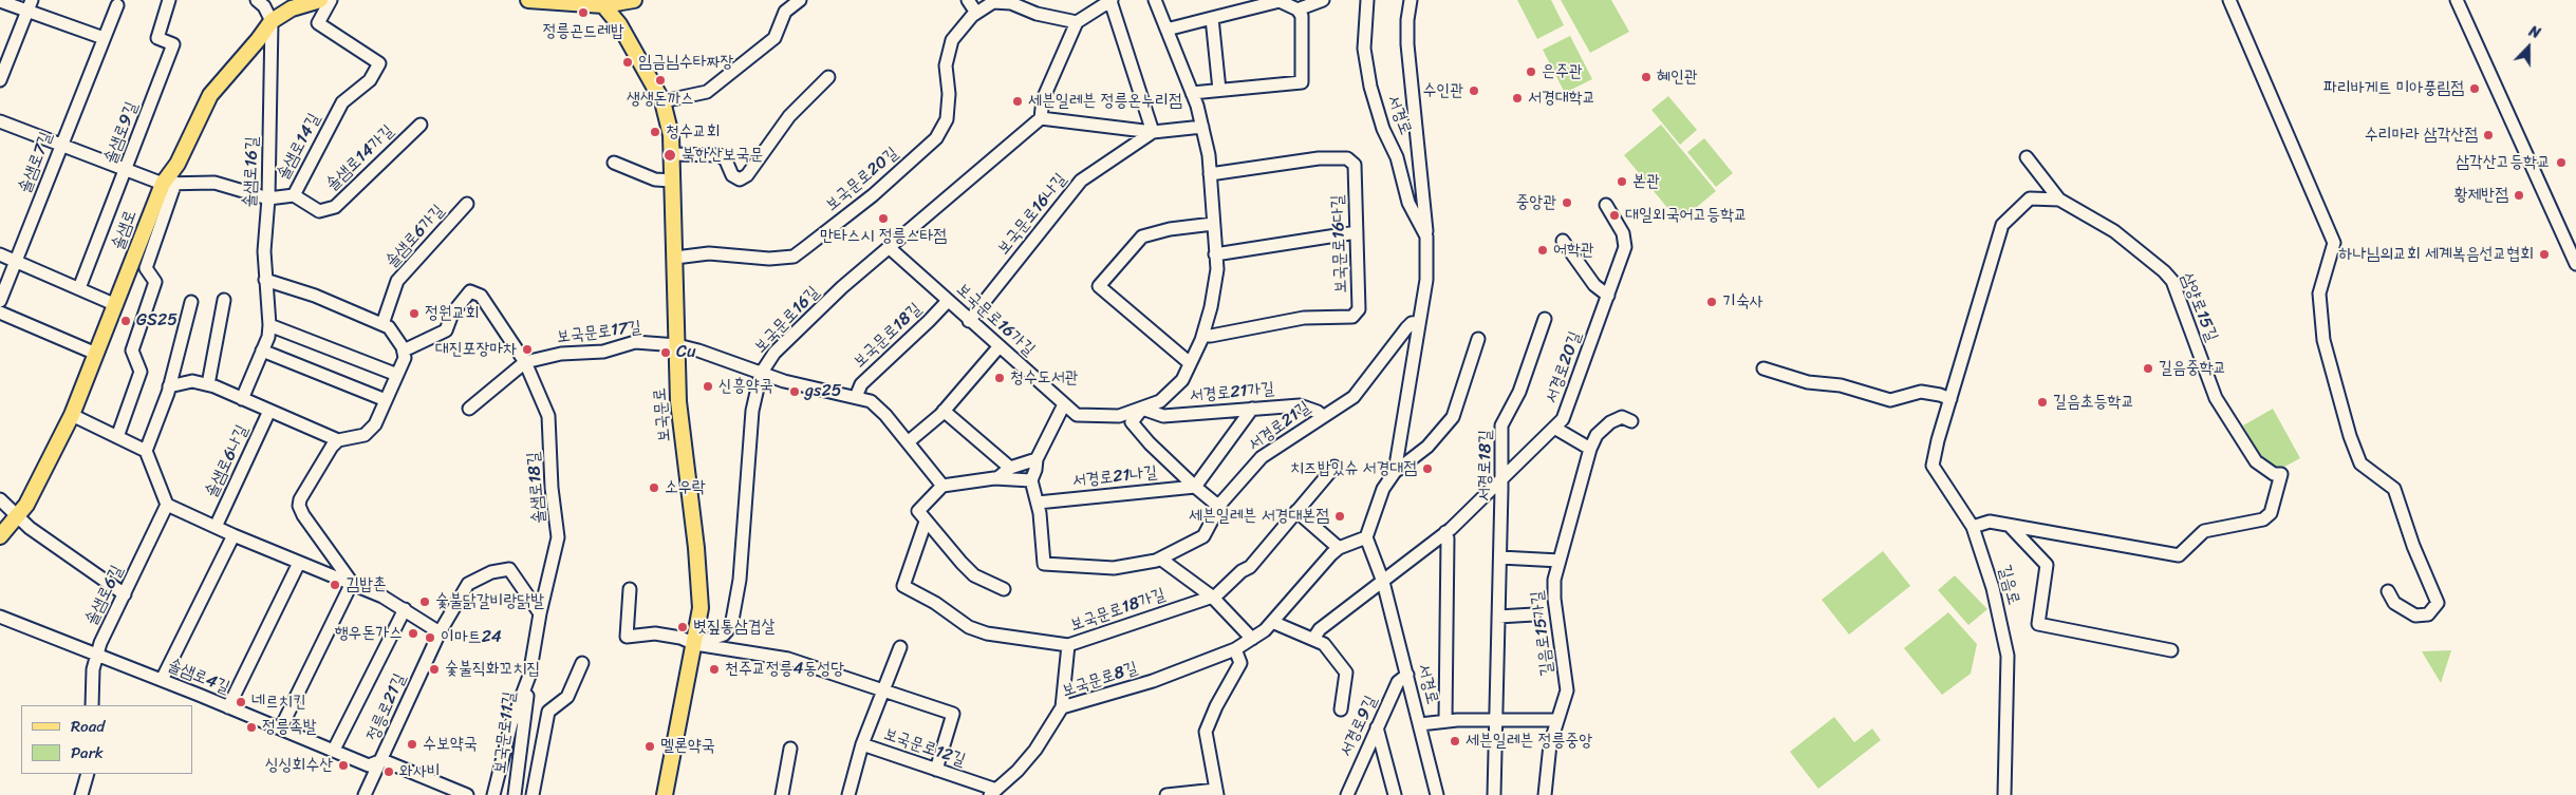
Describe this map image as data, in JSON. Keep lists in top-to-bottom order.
{
  "streets": {
    "main road": ["솔샘로", "보국문로"],
    "street": [
      "서경로",
      "솔샘로9길",
      "솔샘로14길",
      "솔샘로14가길",
      "솔샘로7길",
      "솔샘로16길",
      "보국문로20길",
      "보국문로16나길",
      "솔샘로6가길",
      "보국문로16다길",
      "삼양로15길",
      "보국문로16길",
      "보국문로16가길",
      "보국문로17길",
      "보국문로18길",
      "서경로20길",
      "서경로21가길",
      "서경로21길",
      "솔샘로6나길",
      "서경로18길",
      "서경로21나길",
      "솔샘로18길",
      "길음로",
      "솔샘로6길",
      "보국문로18가길",
      "길음로15가길",
      "솔샘로4길",
      "보국문로8길",
      "정릉로21길",
      "서경로9길",
      "보국문로11길",
      "보국문로12길"
    ]
  },
  "crossings": [
    ["서경로", "서경로20길"],
    ["서경로", "서경로21길"],
    ["서경로", "보국문로8길"],
    ["서경로", "서경로9길"],
    ["솔샘로14길", "솔샘로14가길"],
    ["솔샘로14길", "솔샘로16길"],
    ["솔샘로14길", "솔샘로"],
    ["솔샘로16길", "솔샘로"],
    ["보국문로20길", "보국문로"],
    ["보국문로16나길", "보국문로16가길"],
    ["보국문로16다길", "보국문로16가길"],
    ["삼양로15길", "길음로"],
    ["보국문로16길", "보국문로16가길"],
    ["보국문로16길", "보국문로"],
    ["보국문로16가길", "보국문로18길"],
    ["보국문로16가길", "서경로21가길"],
    ["보국문로17길", "보국문로"],
    ["보국문로17길", "솔샘로18길"],
    ["서경로20길", "서경로18길"],
    ["서경로21가길", "서경로21길"],
    ["서경로21길", "서경로21나길"],
    ["솔샘로18길", "보국문로11길"],
    ["솔샘로6길", "솔샘로4길"],
    ["솔샘로4길", "정릉로21길"],
    ["보국문로8길", "보국문로12길"]
  ],
  "places": [
    "정릉곤드레밥",
    "임금님수타짜장",
    "은주관",
    "혜인관",
    "생생돈까스",
    "파리바게트 미아풍림점",
    "수인관",
    "서경대학교",
    "세븐일레븐 정릉온누리점",
    "청수교회",
    "수리마라 삼각산점",
    "북한산보국문",
    "삼각산고등학교",
    "본관",
    "황제반점",
    "중앙관",
    "대일외국어고등학교",
    "만타스시 정릉스타점",
    "어학관",
    "하나님의교회 세계복음선교협회",
    "기숙사",
    "정원교회",
    "GS25",
    "대진포장마차",
    "Cu",
    "길음중학교",
    "청수도서관",
    "신흥약국",
    "gs25",
    "길음초등학교",
    "치즈밥있슈 서경대점",
    "소우락",
    "세븐일레븐 서경대본점",
    "김밥촌",
    "숯불닭갈비랑닭발",
    "볏짚통삼겹살",
    "행우돈가스",
    "이마트24",
    "숯불직화꼬치집",
    "천주교정릉4동성당",
    "네르치킨",
    "정릉족발",
    "세븐일레븐 정릉중앙",
    "수보약국",
    "멜론약국",
    "싱싱회수산",
    "와사비"
  ],
  "legend": ["Road", "Park"],
  "north": "top"
}
